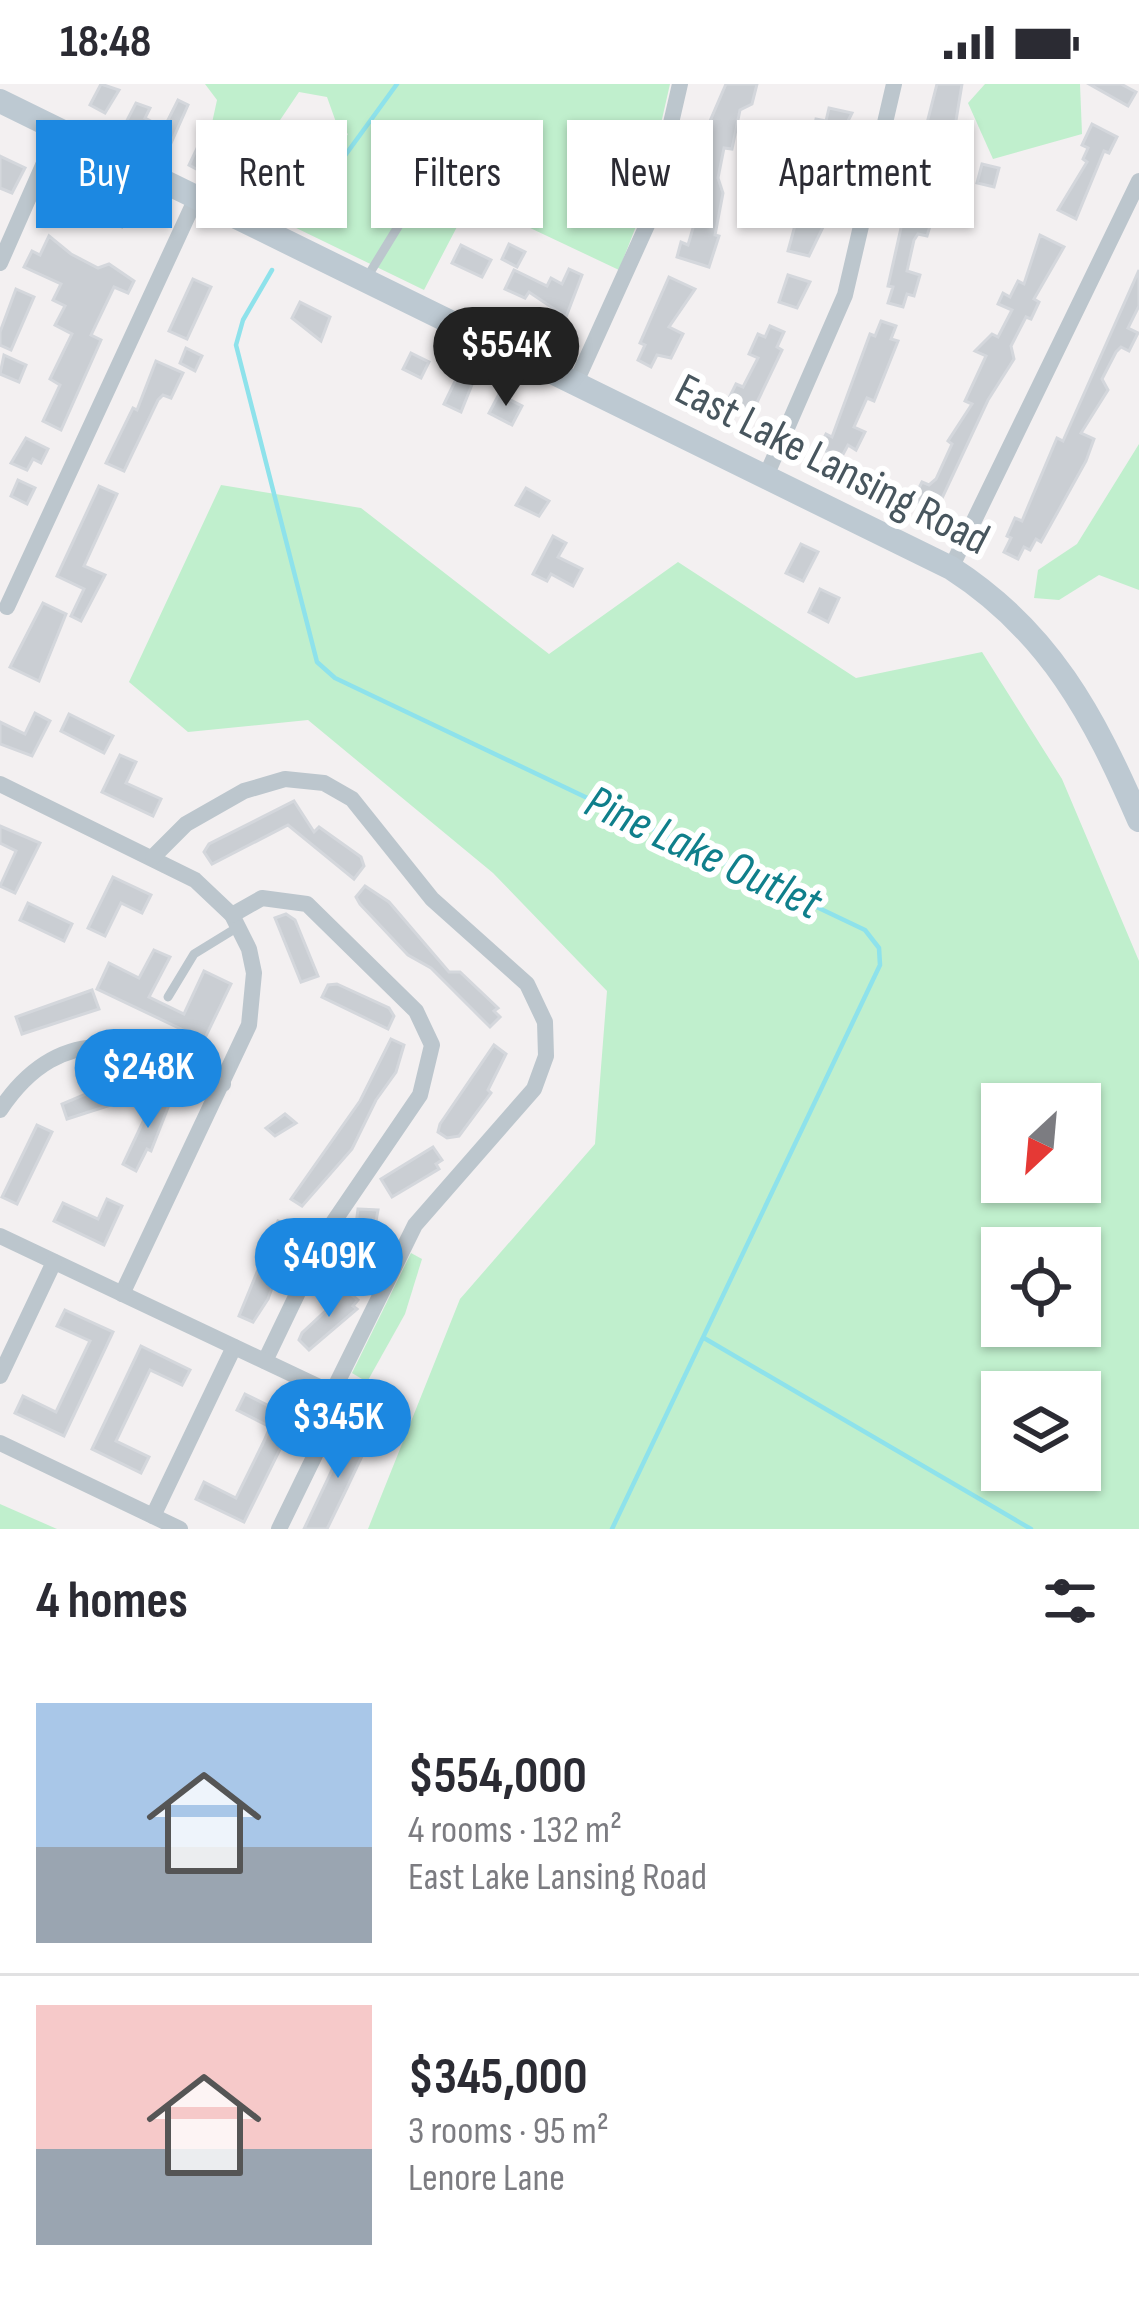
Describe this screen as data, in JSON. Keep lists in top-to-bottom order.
{
  "streets": {
    "street": ["East Lake Lansing Road"]
  },
  "water": ["Pine Lake Outlet"],
  "north": "bottom left",
  "page": {
    "status": "18:48",
    "chip": [
      "Buy",
      "Rent",
      "Filters",
      "New",
      "Apartment"
    ],
    "price": [
      "$554K",
      "$248K",
      "$409K",
      "$345K"
    ],
    "heading": "4 homes",
    "list": [
      {
        "name": "$554,000",
        "note": "4 rooms · 132 m² · East Lake Lansing Road"
      },
      {
        "name": "$345,000",
        "note": "3 rooms · 95 m² · Lenore Lane"
      }
    ]
  }
}
